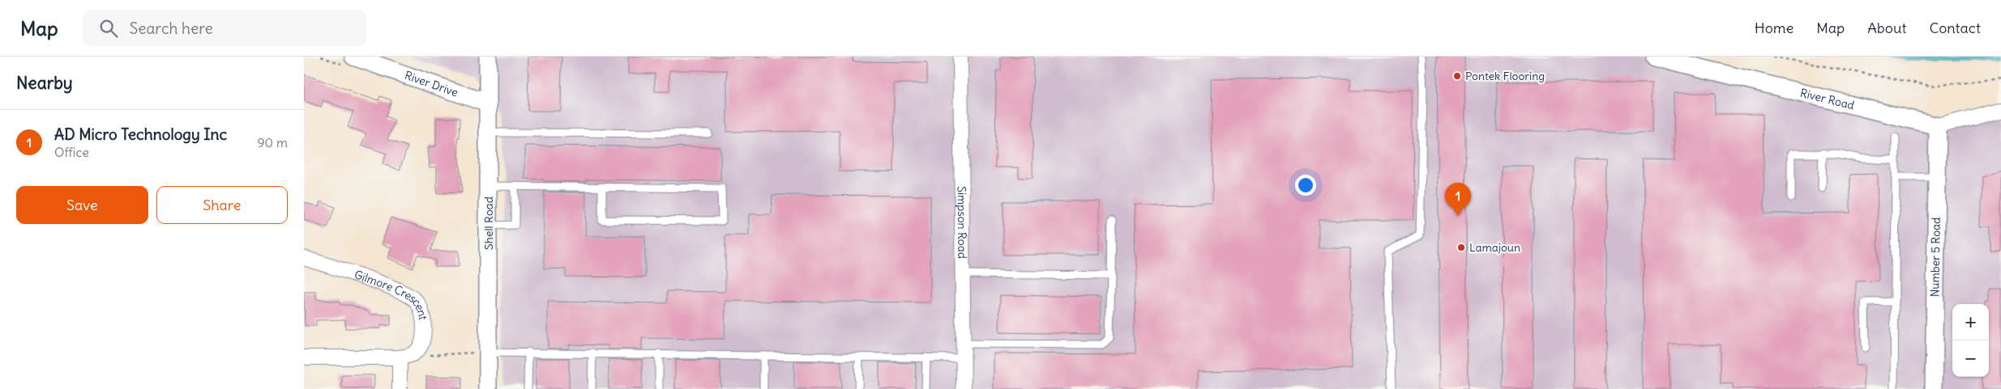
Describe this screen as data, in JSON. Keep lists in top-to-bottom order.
{
  "streets": {
    "street": [
      "River Drive",
      "River Road",
      "Simpson Road",
      "Shell Road",
      "Number 5 Road",
      "Gilmore Crescent"
    ]
  },
  "crossings": [
    ["River Drive", "Shell Road"],
    ["River Road", "Number 5 Road"]
  ],
  "places": ["Pontek Flooring", "Lamajoun"],
  "page": {
    "header": "Map",
    "search": "Search here",
    "nav": [
      "Home",
      "Map",
      "About",
      "Contact"
    ],
    "heading": "Nearby",
    "list": [
      {
        "mark": "1",
        "name": "AD Micro Technology Inc",
        "note": "Office",
        "value": "90 m"
      }
    ],
    "buttons": ["Save", "Share"],
    "pins": "1",
    "map_buttons": ["+", "−"]
  }
}
